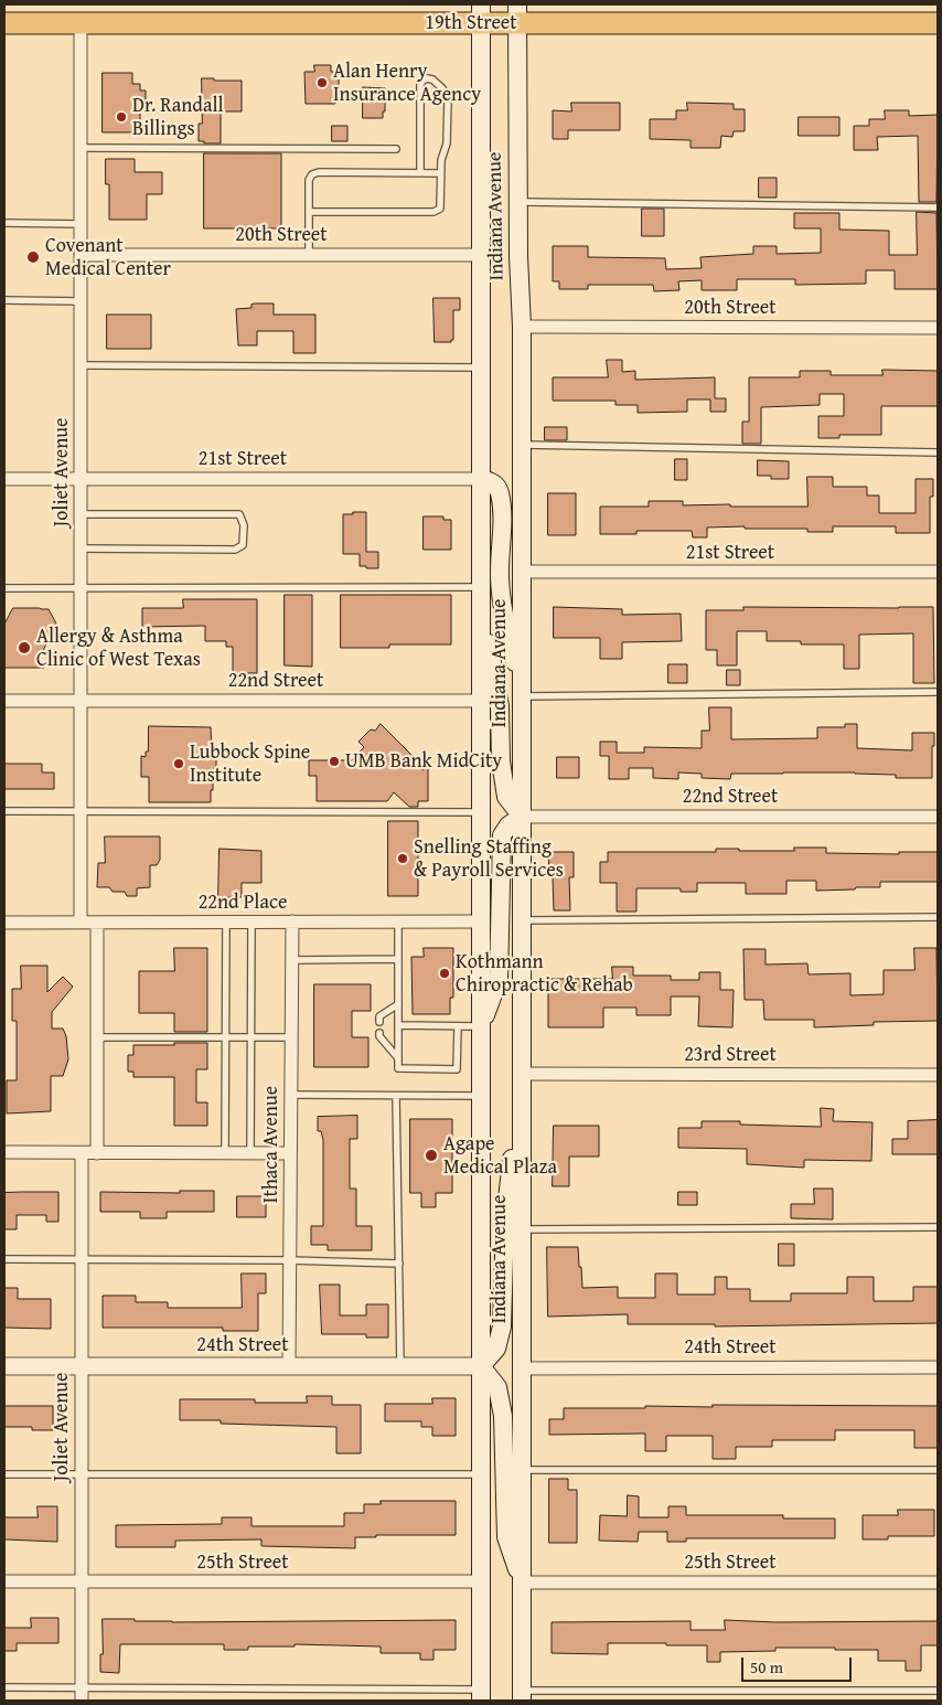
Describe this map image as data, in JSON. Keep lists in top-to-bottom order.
{
  "streets": {
    "main road": ["19th Street", "Indiana Avenue"],
    "street": [
      "20th Street",
      "21st Street",
      "Joliet Avenue",
      "22nd Street",
      "22nd Place",
      "23rd Street",
      "Ithaca Avenue",
      "24th Street",
      "25th Street"
    ]
  },
  "crossings": [
    ["19th Street", "Indiana Avenue"],
    ["19th Street", "Joliet Avenue"],
    ["Indiana Avenue", "20th Street"],
    ["Indiana Avenue", "21st Street"],
    ["Indiana Avenue", "22nd Street"],
    ["Indiana Avenue", "22nd Place"],
    ["Indiana Avenue", "23rd Street"],
    ["Indiana Avenue", "24th Street"],
    ["Indiana Avenue", "25th Street"],
    ["20th Street", "Joliet Avenue"],
    ["21st Street", "Joliet Avenue"],
    ["Joliet Avenue", "22nd Street"],
    ["Joliet Avenue", "22nd Place"],
    ["Joliet Avenue", "24th Street"],
    ["Joliet Avenue", "25th Street"],
    ["22nd Place", "Ithaca Avenue"],
    ["Ithaca Avenue", "24th Street"]
  ],
  "places": [
    "Alan Henry Insurance Agency",
    "Dr. Randall Billings",
    "Covenant Medical Center",
    "Allergy & Asthma Clinic of West Texas",
    "UMB Bank MidCity",
    "Lubbock Spine Institute",
    "Snelling Staffing & Payroll Services",
    "Kothmann Chiropractic & Rehab",
    "Agape Medical Plaza"
  ],
  "scale_bar": "50 m"
}
